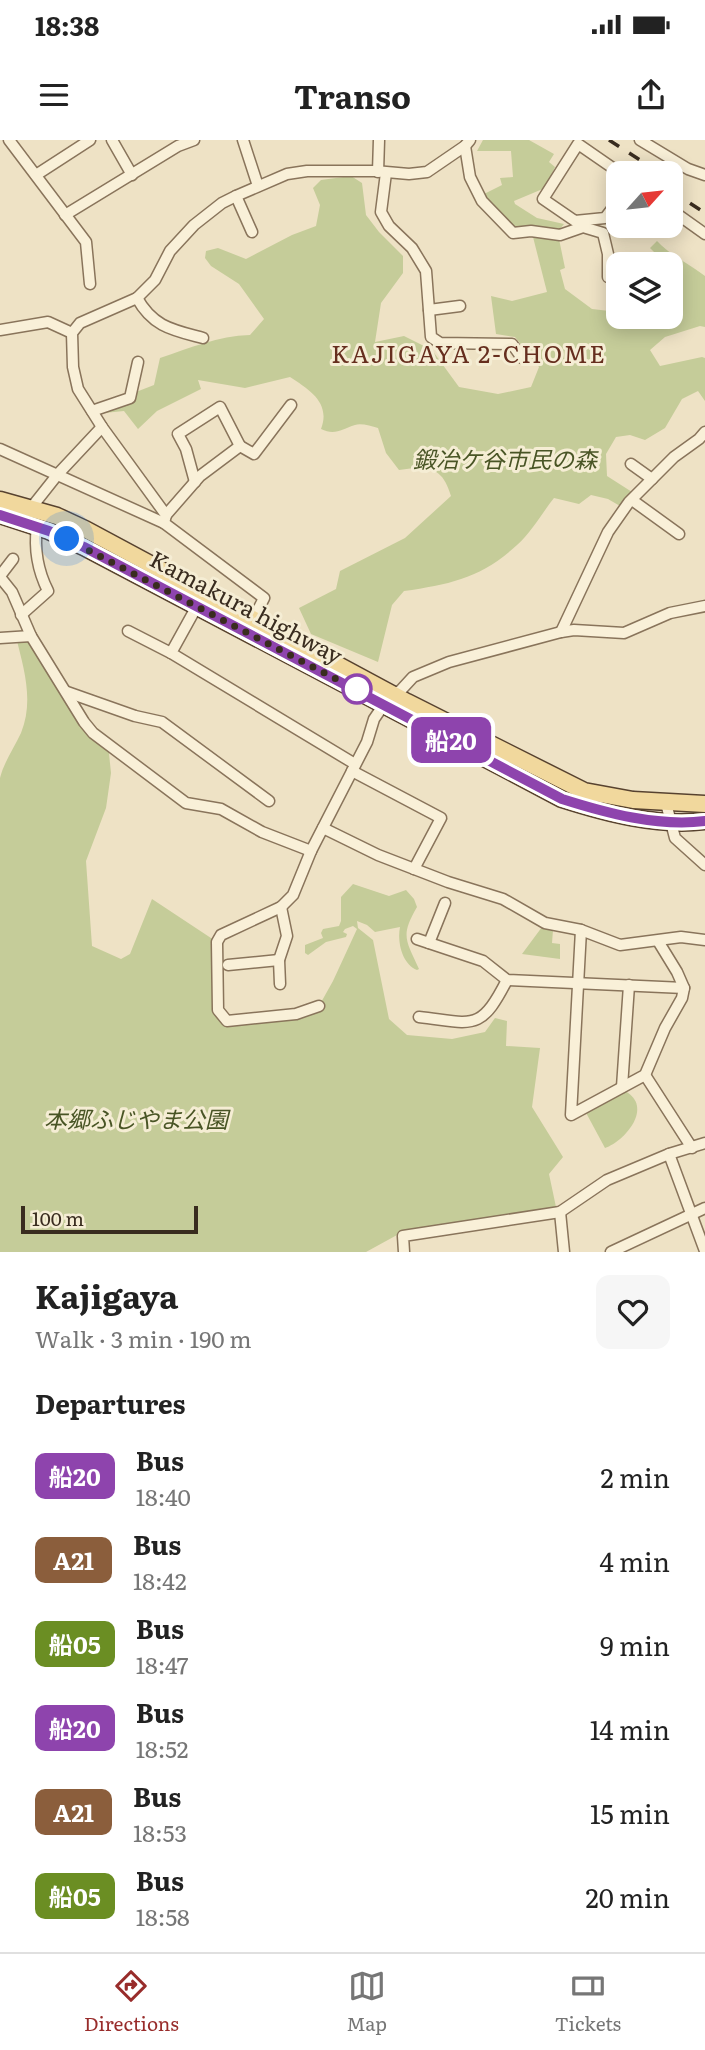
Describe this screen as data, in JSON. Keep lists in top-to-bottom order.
{
  "streets": {
    "main road": ["Kamakura highway"]
  },
  "districts": ["KAJIGAYA 2-CHOME"],
  "parks": ["鍛冶ケ谷市民の森", "本郷ふじやま公園"],
  "lines": ["bus line 船20"],
  "scale_bar": "100 m",
  "north": "top right",
  "page": {
    "status": "18:38",
    "header": "Transo",
    "on_map": "船20",
    "scale": "100 m",
    "heading": [
      ["Kajigaya", "Walk · 3 min · 190 m"],
      "Departures"
    ],
    "list": [
      {
        "mark": "船20",
        "name": "Bus",
        "note": "18:40",
        "value": "2 min"
      },
      {
        "mark": "A21",
        "name": "Bus",
        "note": "18:42",
        "value": "4 min"
      },
      {
        "mark": "船05",
        "name": "Bus",
        "note": "18:47",
        "value": "9 min"
      },
      {
        "mark": "船20",
        "name": "Bus",
        "note": "18:52",
        "value": "14 min"
      },
      {
        "mark": "A21",
        "name": "Bus",
        "note": "18:53",
        "value": "15 min"
      },
      {
        "mark": "船05",
        "name": "Bus",
        "note": "18:58",
        "value": "20 min"
      }
    ],
    "tabs": ["Directions", "Map", "Tickets"]
  }
}
